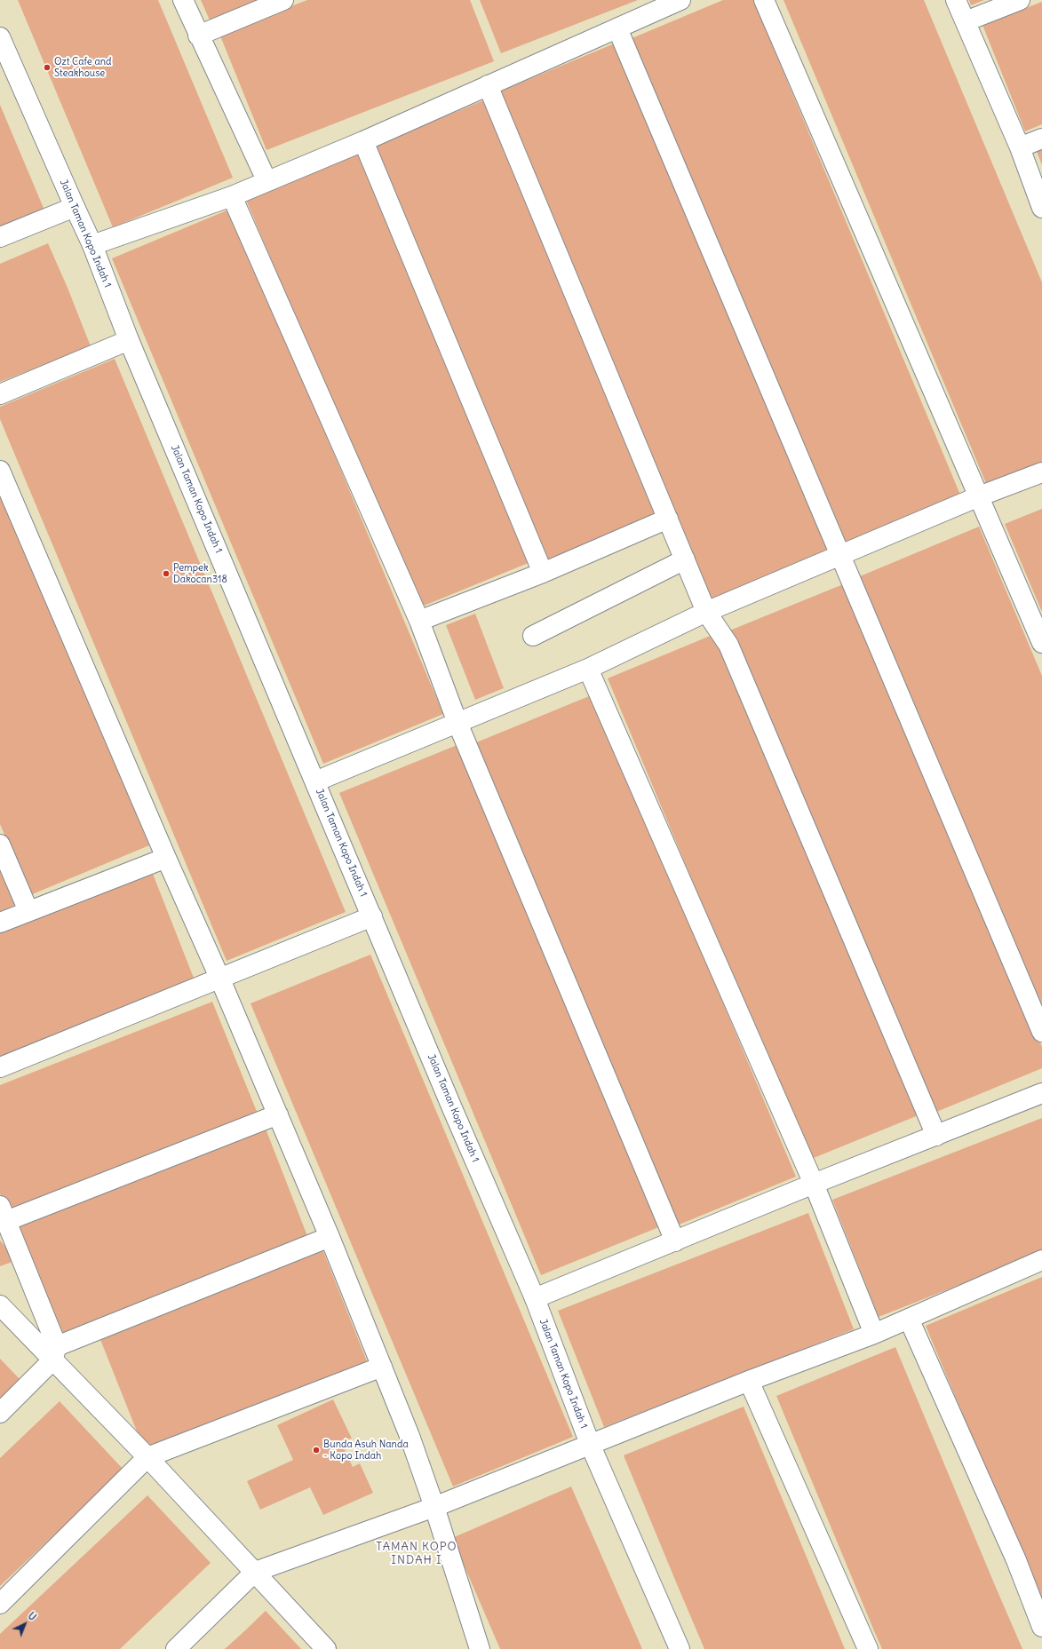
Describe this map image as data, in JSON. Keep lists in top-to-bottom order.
{
  "streets": {
    "street": ["Jalan Taman Kopo Indah 1"]
  },
  "districts": ["TAMAN KOPO INDAH I"],
  "places": ["Ozt Cafe and Steakhouse", "Pempek Dakocan318", "Bunda Asuh Nanda - Kopo Indah"],
  "north": "top right"
}
